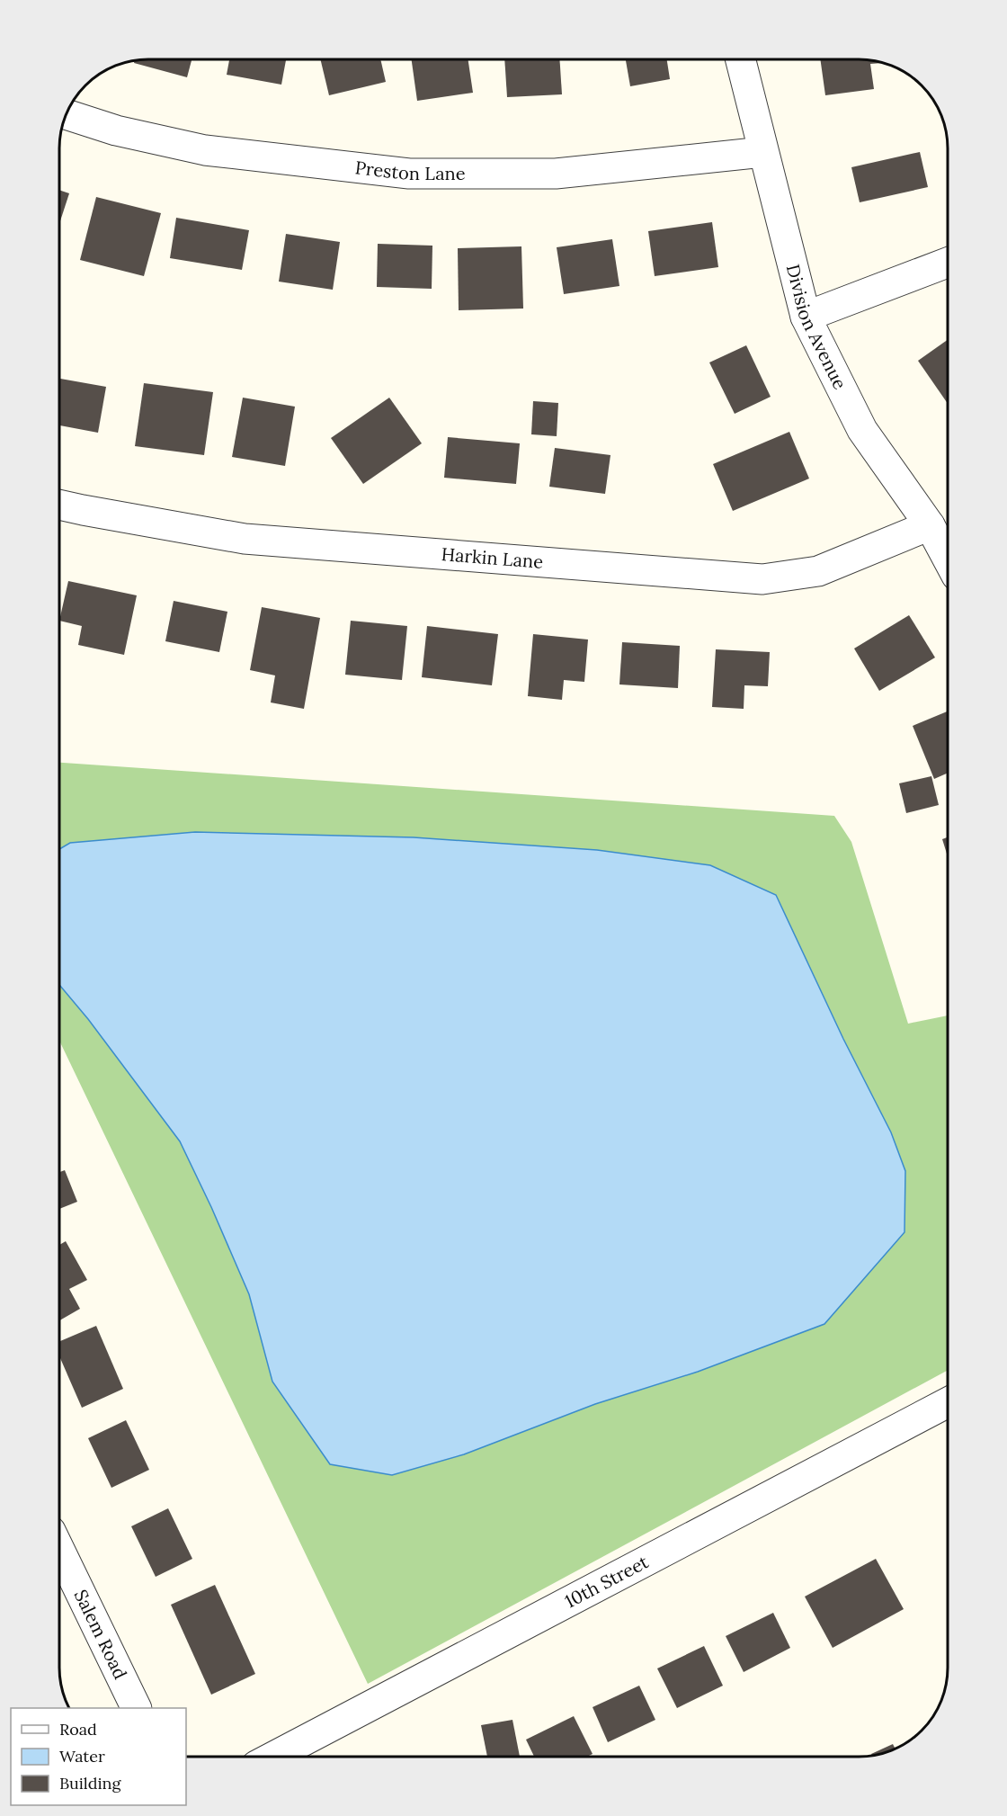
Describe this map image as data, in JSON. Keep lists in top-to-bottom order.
{
  "streets": {
    "street": [
      "Preston Lane",
      "Division Avenue",
      "Harkin Lane",
      "10th Street",
      "Salem Road"
    ]
  },
  "crossings": [
    ["Preston Lane", "Division Avenue"],
    ["Division Avenue", "Harkin Lane"]
  ],
  "legend": ["Road", "Water", "Building"]
}
